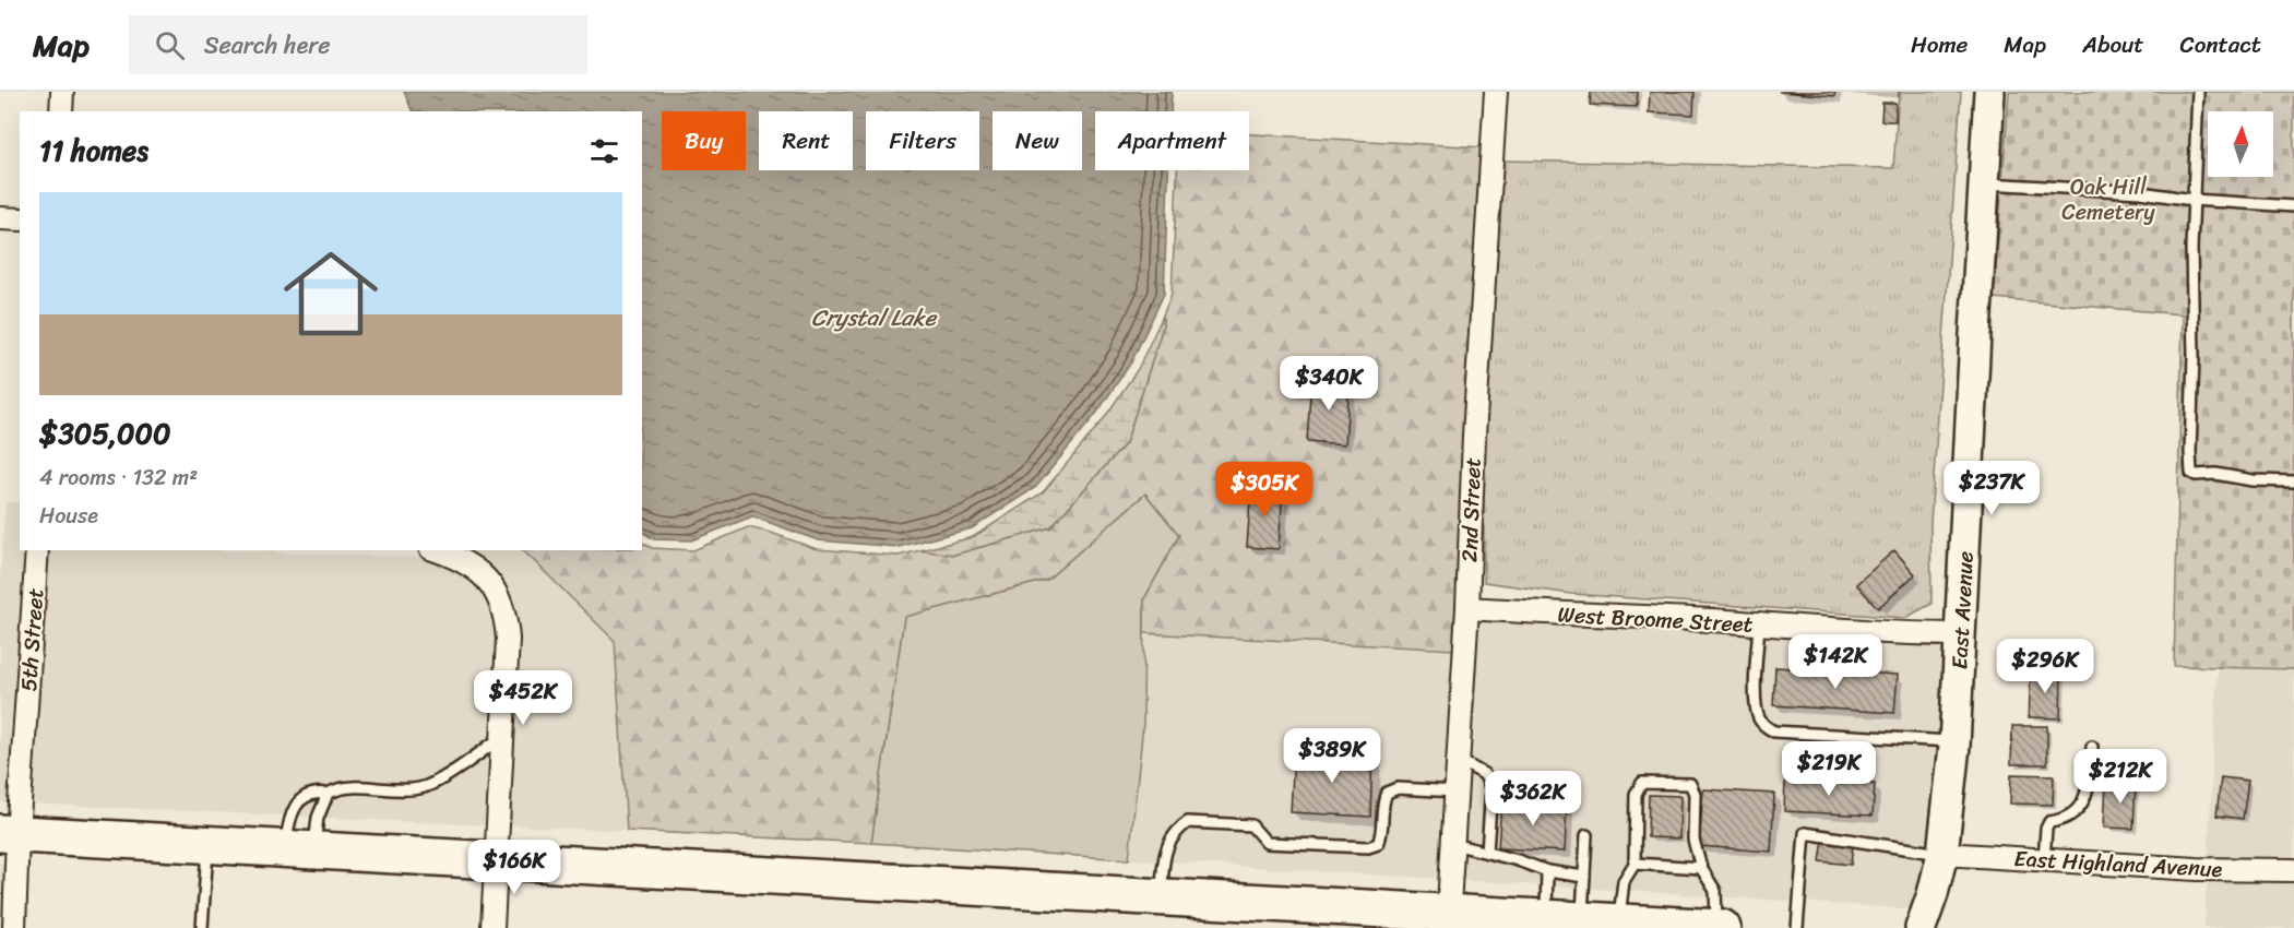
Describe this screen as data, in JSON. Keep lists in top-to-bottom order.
{
  "streets": {
    "street": [
      "2nd Street",
      "East Avenue",
      "West Broome Street",
      "5th Street",
      "East Highland Avenue"
    ]
  },
  "crossings": [
    ["2nd Street", "West Broome Street"],
    ["East Avenue", "West Broome Street"],
    ["East Avenue", "East Highland Avenue"]
  ],
  "water": ["Crystal Lake"],
  "parks": ["Oak Hill Cemetery"],
  "north": "top",
  "page": {
    "header": "Map",
    "search": "Search here",
    "nav": [
      "Home",
      "Map",
      "About",
      "Contact"
    ],
    "chip": [
      "Buy",
      "Rent",
      "Filters",
      "New",
      "Apartment"
    ],
    "heading": "11 homes",
    "list": [
      {
        "name": "$305,000",
        "note": "4 rooms · 132 m² · House"
      }
    ],
    "price": [
      "$340K",
      "$237K",
      "$305K",
      "$142K",
      "$296K",
      "$452K",
      "$389K",
      "$219K",
      "$212K",
      "$362K",
      "$166K"
    ]
  }
}
